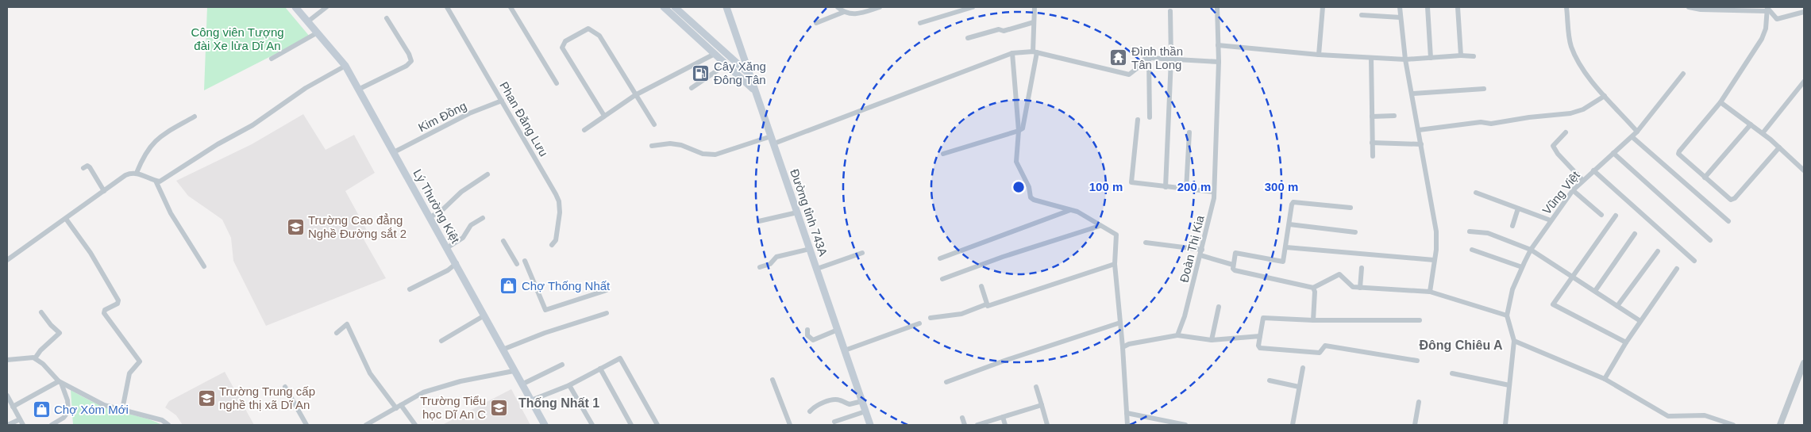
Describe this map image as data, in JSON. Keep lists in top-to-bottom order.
{
  "streets": {
    "main road": ["Lý Thường Kiệt", "Đường tỉnh 743A"],
    "street": [
      "Kim Đồng",
      "Phan Đăng Lưu",
      "Vũng Việt",
      "Đoàn Thị Kia"
    ]
  },
  "crossings": [
    ["Kim Đồng", "Phan Đăng Lưu"],
    ["Kim Đồng", "Lý Thường Kiệt"]
  ],
  "districts": ["Đông Chiêu A", "Thống Nhất 1"],
  "parks": ["Công viên Tượng đài Xe lửa Dĩ An"],
  "places": {
    "temple": ["Đình thần Tân Long"],
    "fuel station": ["Cây Xăng Đông Tân"],
    "school or university": ["Trường Cao đẳng Nghề Đường sắt 2", "Trường Trung cấp nghề thị xã Dĩ An", "Trường Tiểu học Dĩ An C"],
    "shop": ["Chợ Thống Nhất", "Chợ Xóm Mới"]
  },
  "rings": ["100 m", "200 m", "300 m"]
}
